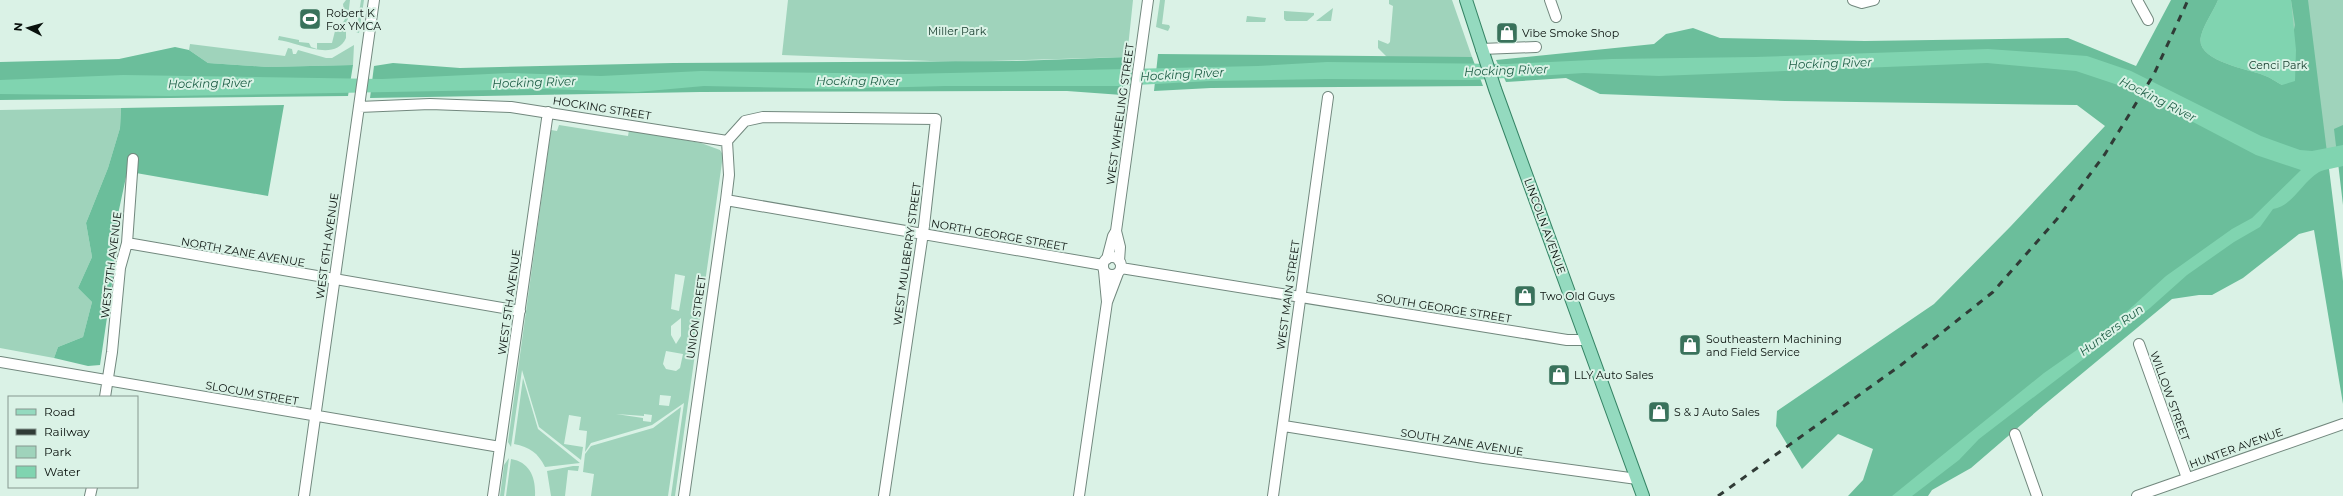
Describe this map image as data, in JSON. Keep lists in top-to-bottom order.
{
  "streets": {
    "main road": ["LINCOLN AVENUE"],
    "street": [
      "HOCKING STREET",
      "WEST WHEELING STREET",
      "NORTH GEORGE STREET",
      "WEST 6TH AVENUE",
      "NORTH ZANE AVENUE",
      "WEST MULBERRY STREET",
      "WEST 7TH AVENUE",
      "WEST MAIN STREET",
      "WEST 5TH AVENUE",
      "SOUTH GEORGE STREET",
      "UNION STREET",
      "SLOCUM STREET",
      "WILLOW STREET",
      "SOUTH ZANE AVENUE",
      "HUNTER AVENUE"
    ]
  },
  "crossings": [
    ["HOCKING STREET", "WEST 6TH AVENUE"],
    ["HOCKING STREET", "WEST MULBERRY STREET"],
    ["HOCKING STREET", "WEST 5TH AVENUE"],
    ["HOCKING STREET", "UNION STREET"],
    ["WEST WHEELING STREET", "NORTH GEORGE STREET"],
    ["LINCOLN AVENUE", "SOUTH GEORGE STREET"],
    ["LINCOLN AVENUE", "SOUTH ZANE AVENUE"],
    ["NORTH GEORGE STREET", "WEST MULBERRY STREET"],
    ["NORTH GEORGE STREET", "UNION STREET"],
    ["WEST 6TH AVENUE", "NORTH ZANE AVENUE"],
    ["WEST 6TH AVENUE", "SLOCUM STREET"],
    ["NORTH ZANE AVENUE", "WEST 7TH AVENUE"],
    ["NORTH ZANE AVENUE", "WEST 5TH AVENUE"],
    ["WEST MULBERRY STREET", "UNION STREET"],
    ["WEST 7TH AVENUE", "SLOCUM STREET"],
    ["WEST MAIN STREET", "SOUTH GEORGE STREET"],
    ["WEST MAIN STREET", "SOUTH ZANE AVENUE"],
    ["WEST 5TH AVENUE", "SLOCUM STREET"],
    ["WILLOW STREET", "HUNTER AVENUE"]
  ],
  "water": ["Hocking River", "Hunters Run"],
  "parks": ["Miller Park", "Cenci Park"],
  "places": {
    "sports": ["Robert K Fox YMCA"],
    "shop": [
      "Vibe Smoke Shop",
      "Two Old Guys",
      "Southeastern Machining and Field Service",
      "LLY Auto Sales",
      "S & J Auto Sales"
    ]
  },
  "legend": [
    "Road",
    "Railway",
    "Park",
    "Water"
  ],
  "north": "left"
}
